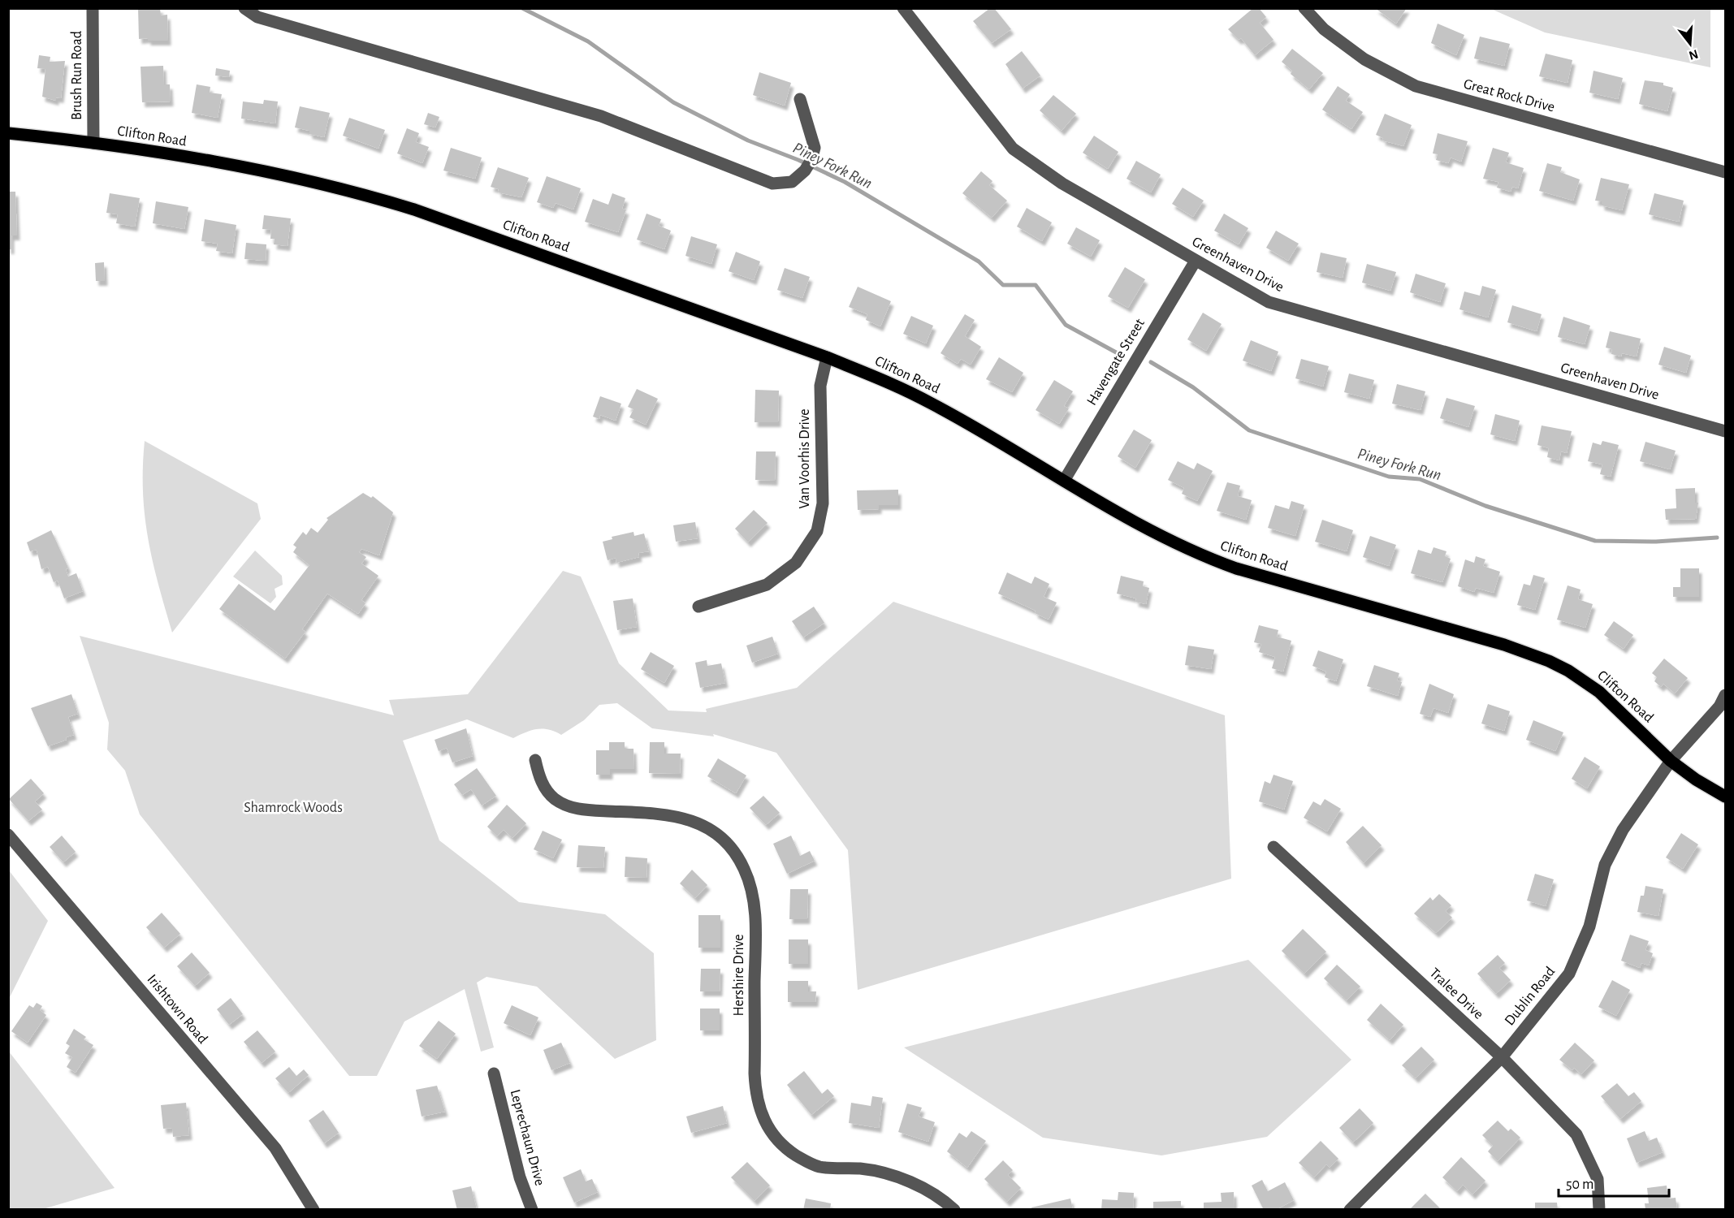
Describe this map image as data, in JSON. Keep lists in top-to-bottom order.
{
  "streets": {
    "main road": ["Clifton Road"],
    "street": [
      "Brush Run Road",
      "Great Rock Drive",
      "Greenhaven Drive",
      "Havengate Street",
      "Van Voorhis Drive",
      "Hershire Drive",
      "Tralee Drive",
      "Dublin Road",
      "Irishtown Road",
      "Leprechaun Drive"
    ]
  },
  "crossings": [
    ["Brush Run Road", "Clifton Road"],
    ["Clifton Road", "Havengate Street"],
    ["Clifton Road", "Van Voorhis Drive"],
    ["Clifton Road", "Dublin Road"],
    ["Greenhaven Drive", "Havengate Street"],
    ["Tralee Drive", "Dublin Road"]
  ],
  "water": ["Piney Fork Run"],
  "parks": ["Shamrock Woods"],
  "scale_bar": "50 m",
  "north": "bottom"
}
